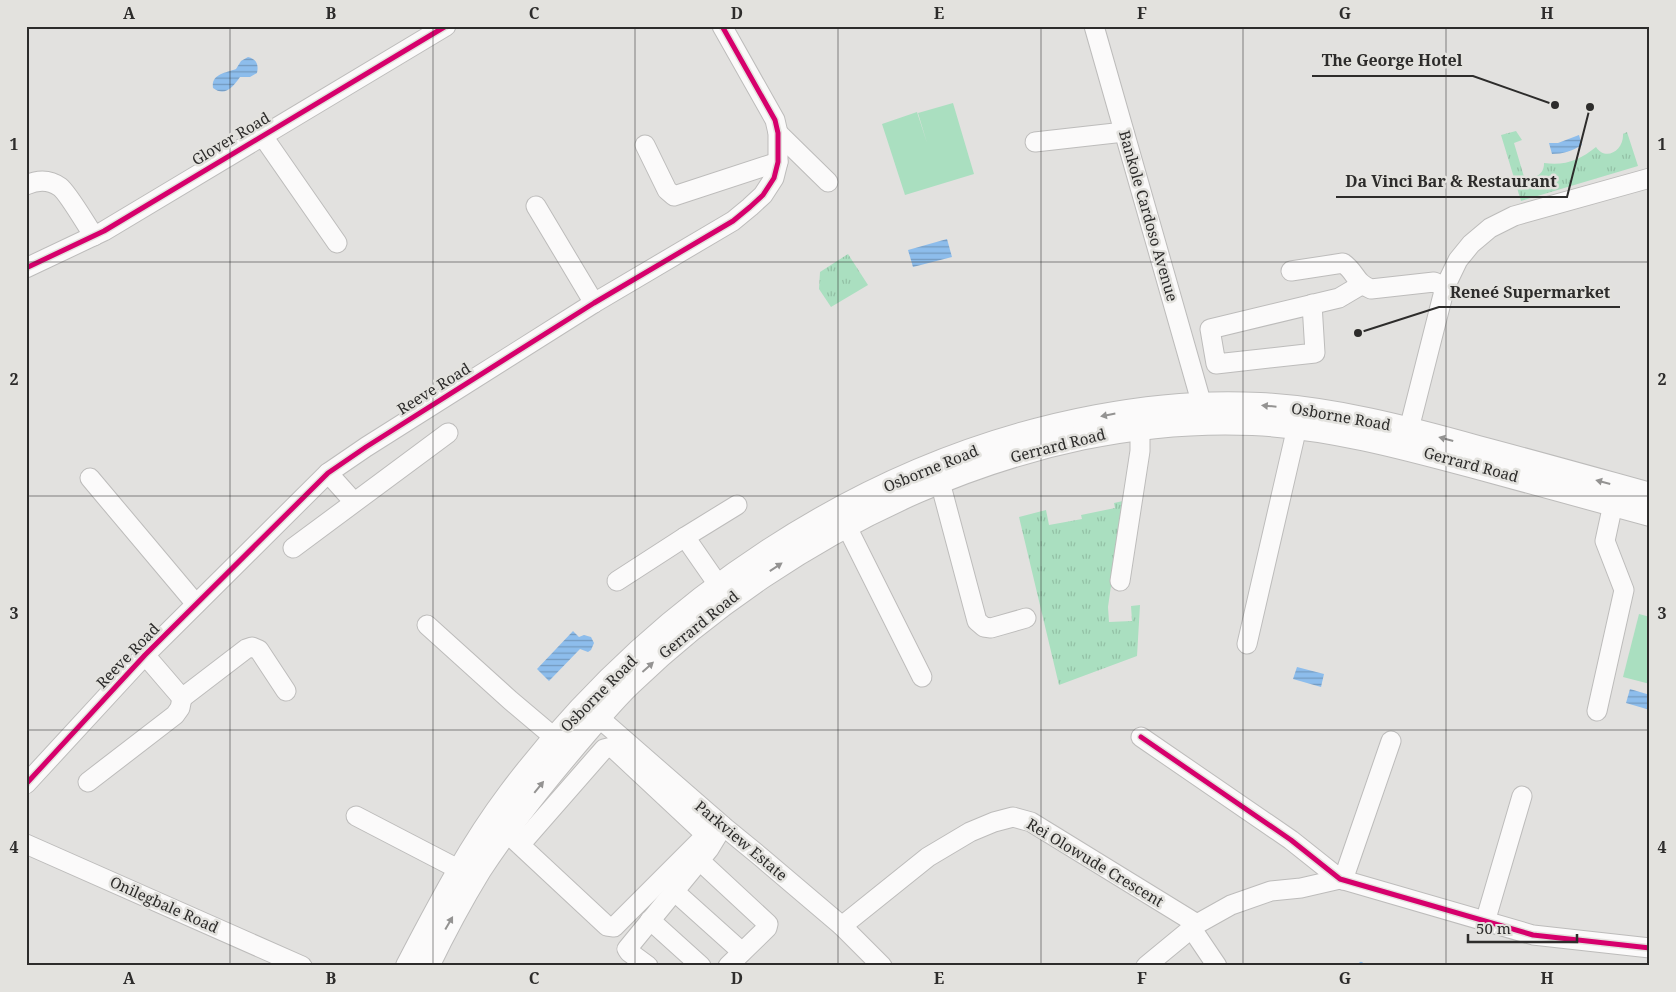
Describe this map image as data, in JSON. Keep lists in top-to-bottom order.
{
  "streets": {
    "main road": ["Osborne Road", "Gerrard Road"],
    "street": [
      "Glover Road",
      "Bankole Cardoso Avenue",
      "Reeve Road",
      "Parkview Estate",
      "Rei Olowude Crescent",
      "Onilegbale Road"
    ]
  },
  "crossings": [
    ["Bankole Cardoso Avenue", "Osborne Road"],
    ["Gerrard Road", "Parkview Estate"],
    ["Parkview Estate", "Rei Olowude Crescent"]
  ],
  "one_way": ["Osborne Road", "Gerrard Road"],
  "places": ["The George Hotel", "Da Vinci Bar & Restaurant", "Reneé Supermarket"],
  "scale_bar": "50 m",
  "grid": {
    "columns": [
      "A",
      "B",
      "C",
      "D",
      "E",
      "F",
      "G",
      "H"
    ],
    "rows": [
      "1",
      "2",
      "3",
      "4"
    ]
  }
}
